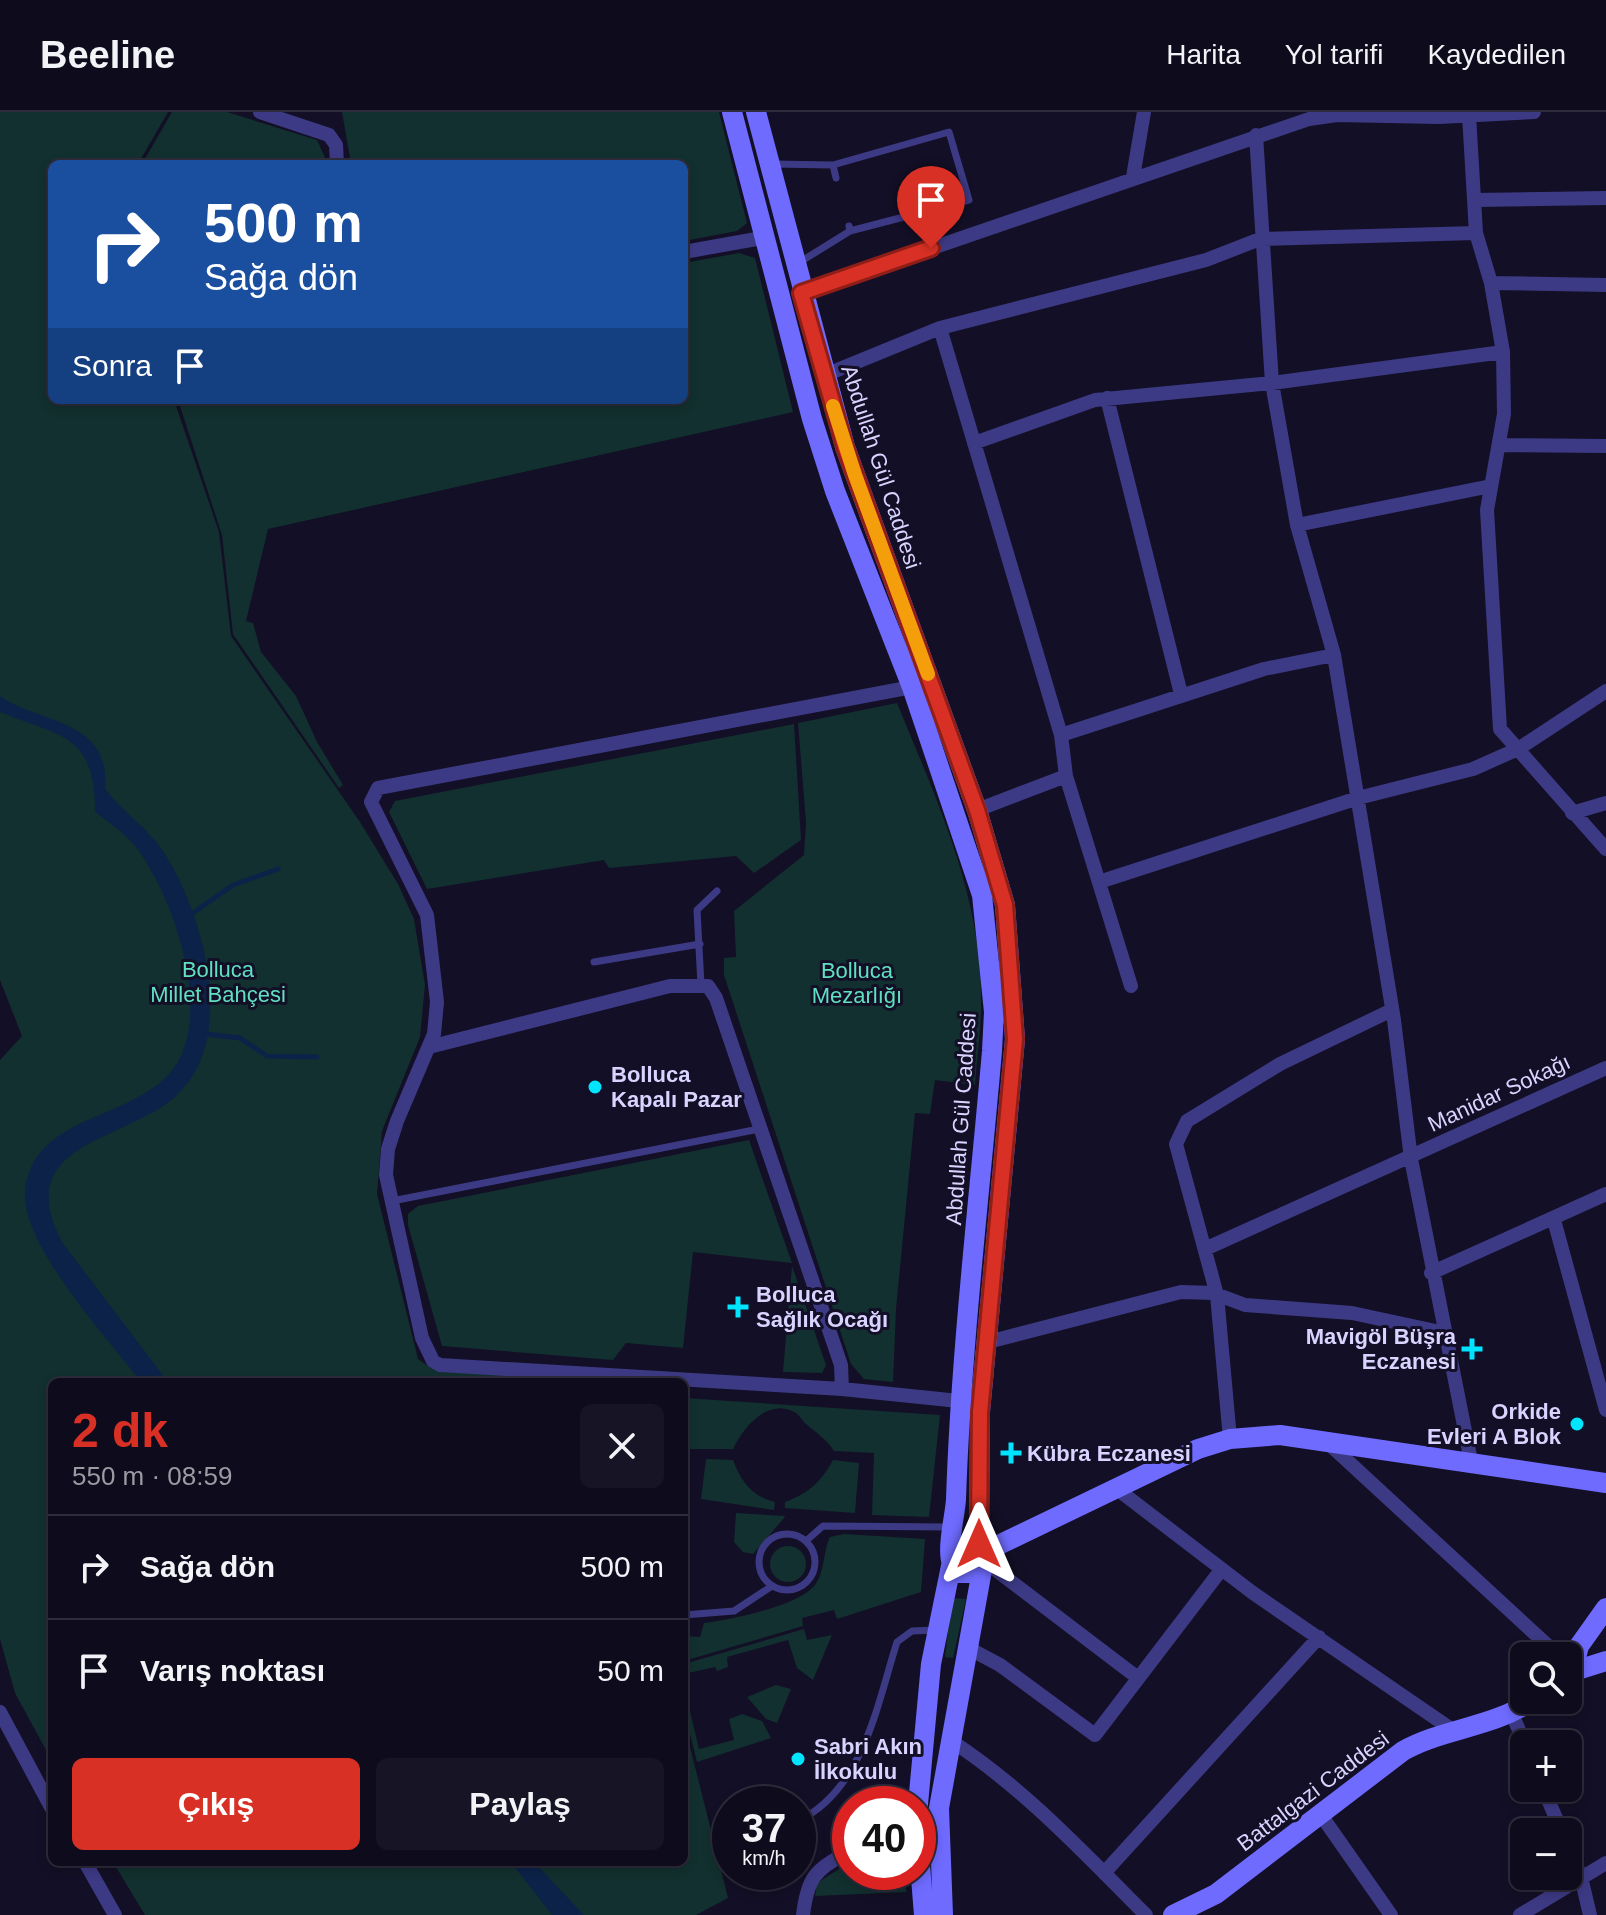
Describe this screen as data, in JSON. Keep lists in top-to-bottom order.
{
  "streets": {
    "street": ["Abdullah Gül Caddesi", "Manidar Sokağı", "Battalgazi Caddesi"]
  },
  "parks": ["Bolluca Millet Bahçesi", "Bolluca Mezarlığı"],
  "places": {
    "other": ["Bolluca Kapalı Pazar", "Orkide Evleri A Blok", "Sabri Akın İlkokulu"],
    "health": ["Bolluca Sağlık Ocağı", "Mavigöl Büşra Eczanesi", "Kübra Eczanesi"]
  },
  "page": {
    "header": "Beeline",
    "nav": ["Harita", "Yol tarifi", "Kaydedilen"],
    "turn": ["500 m", "Sağa dön"],
    "then": "Sonra",
    "heading": ["2 dk", "550 m · 08:59"],
    "list": [
      {
        "name": "Sağa dön",
        "value": "500 m"
      },
      {
        "name": "Varış noktası",
        "value": "50 m"
      }
    ],
    "map_buttons": ["+", "−"],
    "buttons": ["Çıkış", "Paylaş"],
    "speed": "37 km/h",
    "limit": "40"
  }
}
